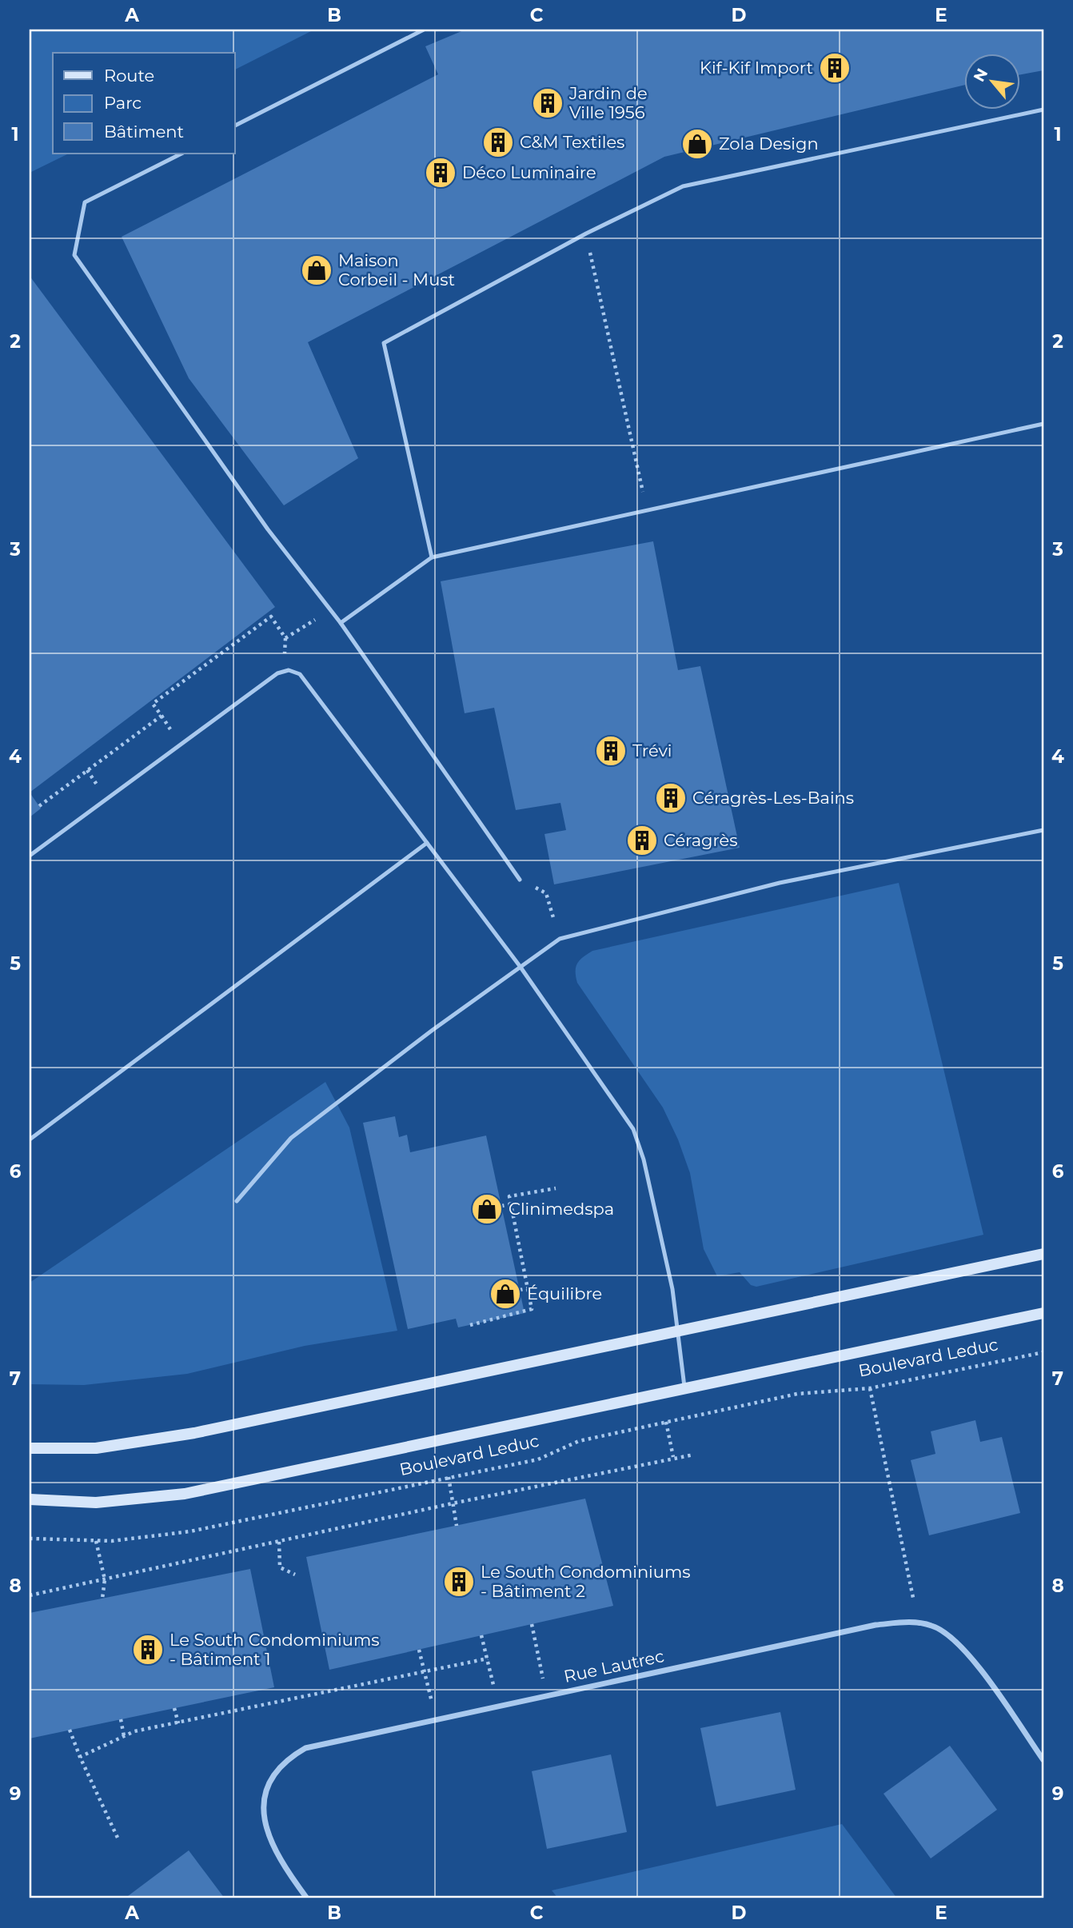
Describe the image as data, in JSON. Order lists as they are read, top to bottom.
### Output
{
  "streets": {
    "street": ["Boulevard Leduc", "Rue Lautrec"]
  },
  "places": {
    "building": [
      "Kif-Kif Import",
      "Jardin de Ville 1956",
      "C&M Textiles",
      "Déco Luminaire",
      "Trévi",
      "Céragrès-Les-Bains",
      "Céragrès",
      "Le South Condominiums - Bâtiment 2",
      "Le South Condominiums - Bâtiment 1"
    ],
    "shop": [
      "Zola Design",
      "Maison Corbeil - Must",
      "Clinimedspa",
      "Équilibre"
    ]
  },
  "legend": ["Route", "Parc", "Bâtiment"],
  "north": "top left",
  "grid": {
    "columns": [
      "A",
      "B",
      "C",
      "D",
      "E"
    ],
    "rows": [
      "1",
      "2",
      "3",
      "4",
      "5",
      "6",
      "7",
      "8",
      "9"
    ]
  }
}
